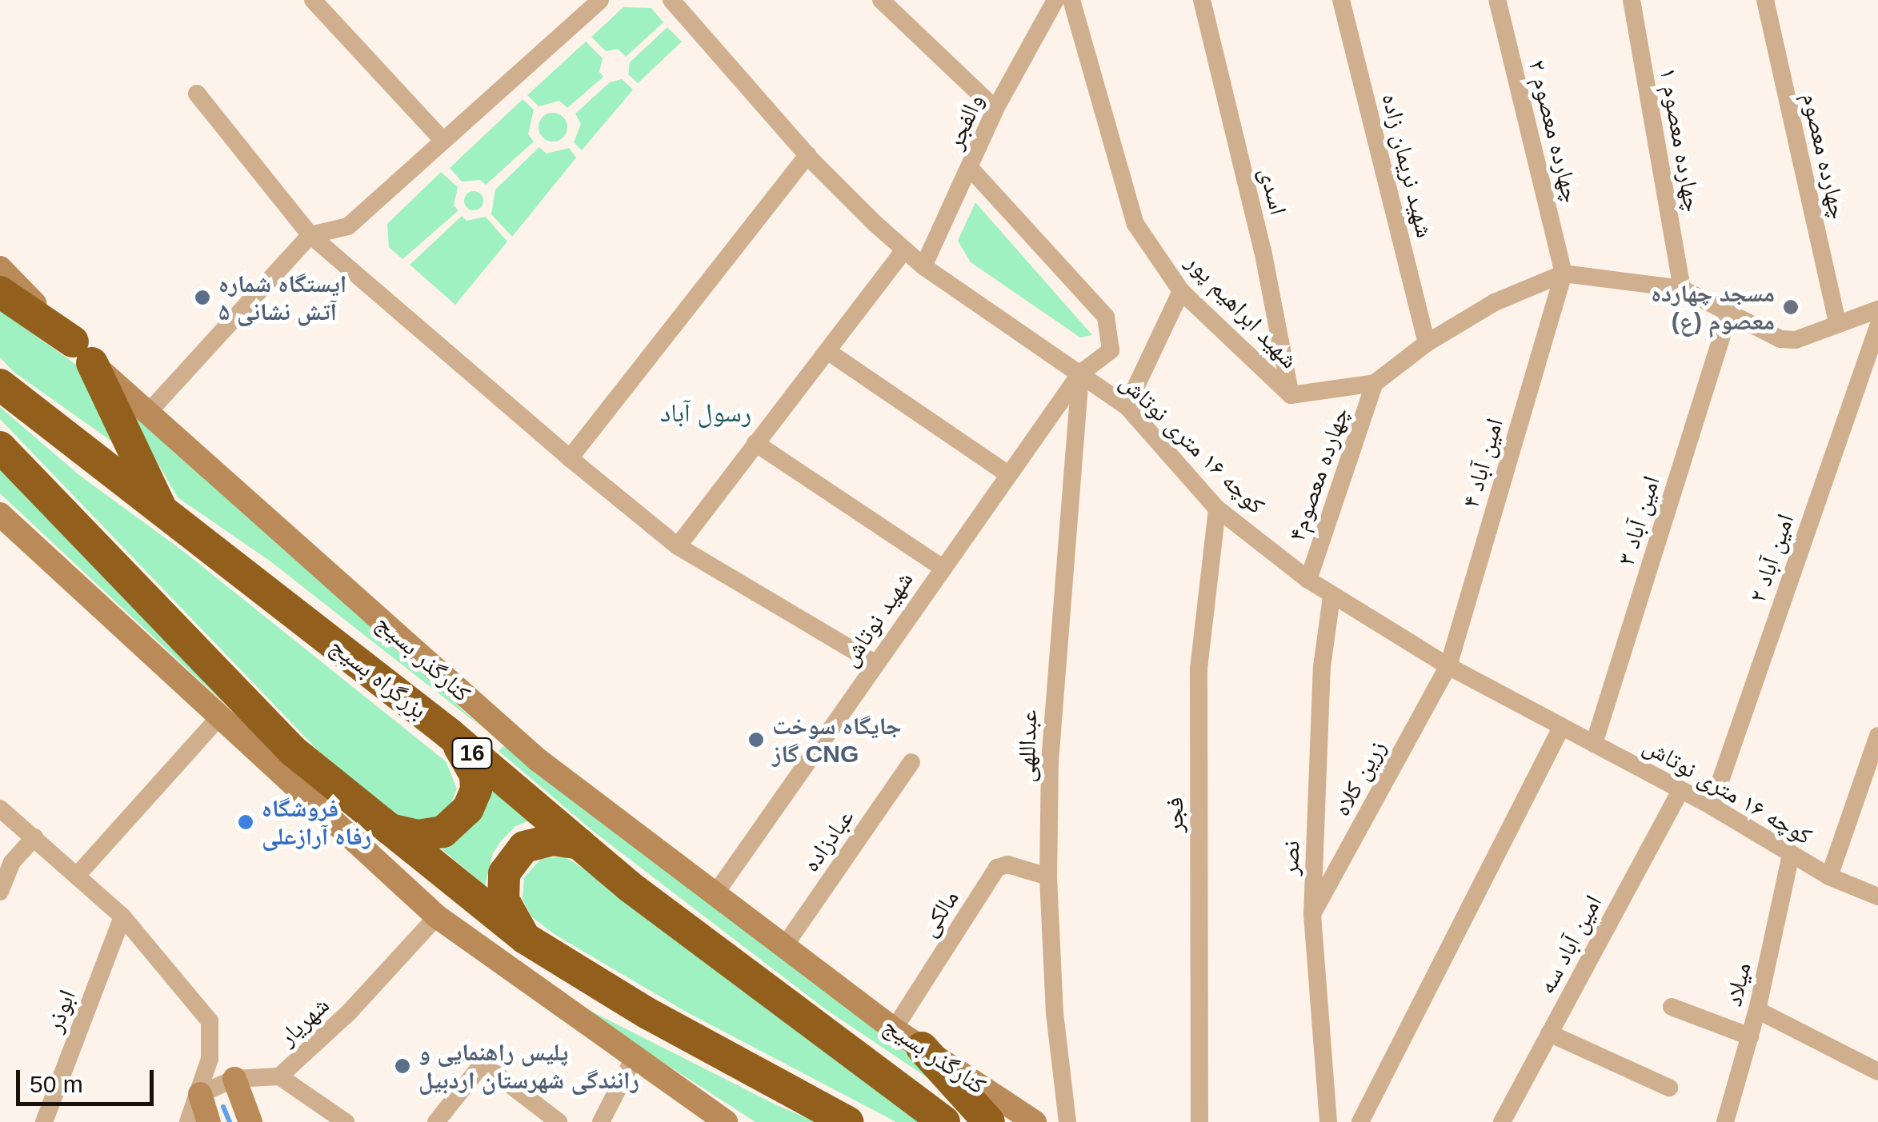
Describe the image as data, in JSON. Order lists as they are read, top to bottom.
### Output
{
  "streets": {
    "highway": ["بزرگراه بسیج", "16"],
    "main road": ["کنارگذر بسیج"],
    "street": [
      "والفجر",
      "چهارده معصوم ۲",
      "چهارده معصوم ۱",
      "چهارده معصوم",
      "شهید نریمان زاده",
      "اسدی",
      "شهید ابراهیم پور",
      "کوچه ۱۶ متری نوتاش",
      "۴ امین آباد",
      "چهارده معصوم۴",
      "۳ امین آباد",
      "۲ امین آباد",
      "شهید نوتاش",
      "عبداللهی",
      "زرین کلاه",
      "فجر",
      "عبادزاده",
      "نصر",
      "مالکی",
      "امین آباد سه",
      "میلاد",
      "ابوذر",
      "شهریار"
    ]
  },
  "crossings": [
    ["والفجر", "کوچه ۱۶ متری نوتاش"],
    ["والفجر", "شهید نوتاش"],
    ["چهارده معصوم ۲", "۴ امین آباد"],
    ["اسدی", "شهید ابراهیم پور"],
    ["شهید ابراهیم پور", "چهارده معصوم۴"],
    ["کوچه ۱۶ متری نوتاش", "۴ امین آباد"],
    ["کوچه ۱۶ متری نوتاش", "چهارده معصوم۴"],
    ["کوچه ۱۶ متری نوتاش", "۳ امین آباد"],
    ["کوچه ۱۶ متری نوتاش", "۲ امین آباد"],
    ["کوچه ۱۶ متری نوتاش", "شهید نوتاش"],
    ["کوچه ۱۶ متری نوتاش", "عبداللهی"],
    ["کوچه ۱۶ متری نوتاش", "زرین کلاه"],
    ["کوچه ۱۶ متری نوتاش", "فجر"],
    ["کوچه ۱۶ متری نوتاش", "نصر"],
    ["کوچه ۱۶ متری نوتاش", "امین آباد سه"],
    ["کوچه ۱۶ متری نوتاش", "میلاد"],
    ["۴ امین آباد", "زرین کلاه"],
    ["شهید نوتاش", "کنارگذر بسیج"],
    ["شهید نوتاش", "عبداللهی"],
    ["کنارگذر بسیج", "عبادزاده"],
    ["کنارگذر بسیج", "مالکی"],
    ["عبداللهی", "مالکی"],
    ["زرین کلاه", "نصر"]
  ],
  "districts": ["رسول آباد"],
  "places": [
    "ایستگاه شماره ۵ آتش نشانی",
    "مسجد چهارده معصوم (ع)",
    "جایگاه سوخت گاز CNG",
    "فروشگاه رفاه آرازعلی",
    "پلیس راهنمایی و رانندگی شهرستان اردبیل"
  ],
  "scale_bar": "50 m"
}
